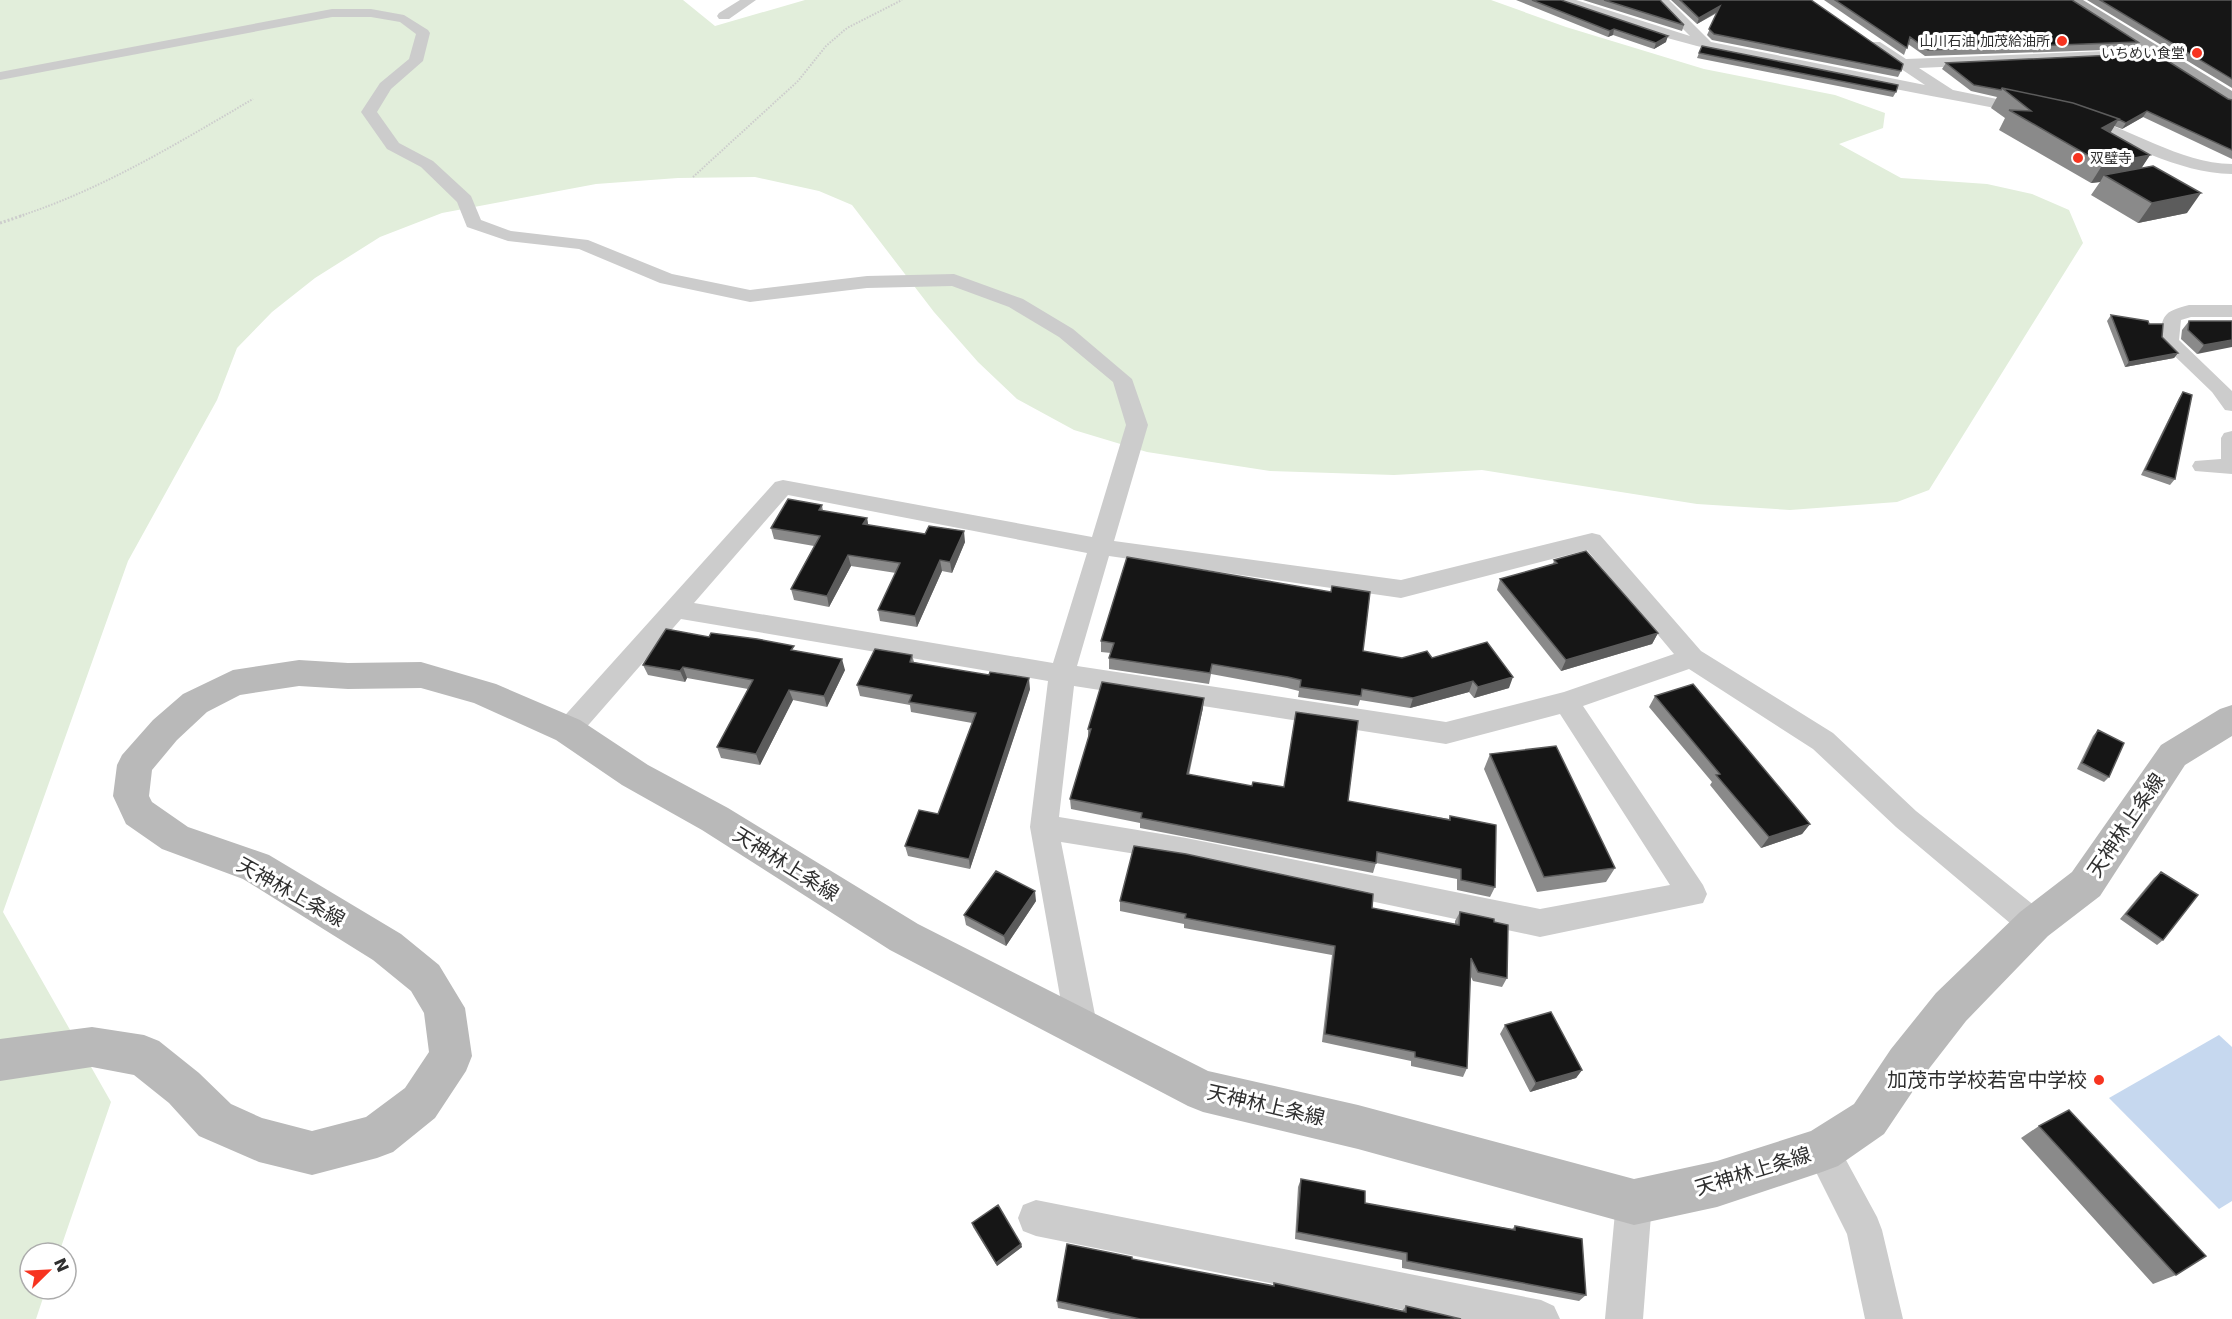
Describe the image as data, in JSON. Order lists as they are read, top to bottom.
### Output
{
  "streets": {
    "main road": ["天神林上条線"]
  },
  "places": [
    "山川石油 加茂給油所",
    "いちめい食堂",
    "双璧寺",
    "加茂市学校若宮中学校"
  ],
  "north": "top right"
}
